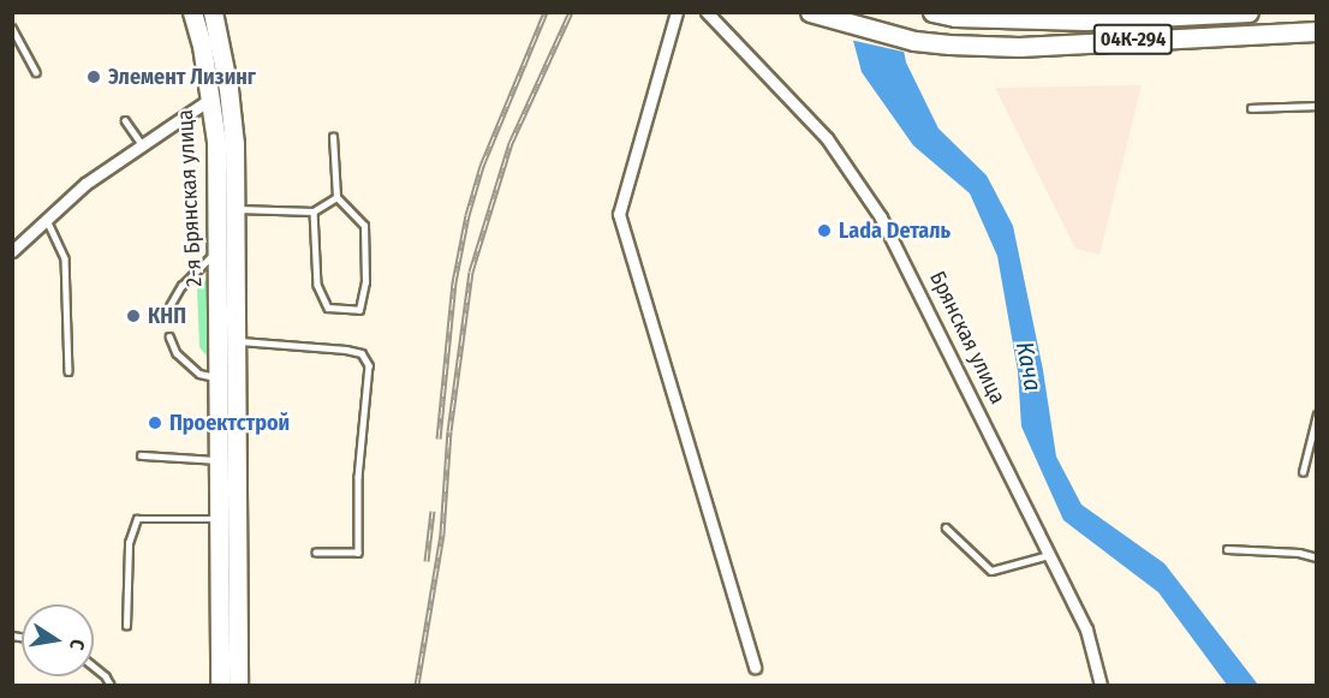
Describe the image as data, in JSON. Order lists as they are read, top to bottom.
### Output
{
  "streets": {
    "main road": ["04К-294", "2-я Брянская улица"],
    "street": ["Брянская улица"]
  },
  "water": ["Кача"],
  "places": [
    "Элемент Лизинг",
    "Lada Dеталь",
    "КНП",
    "Проектстрой"
  ],
  "north": "right"
}
